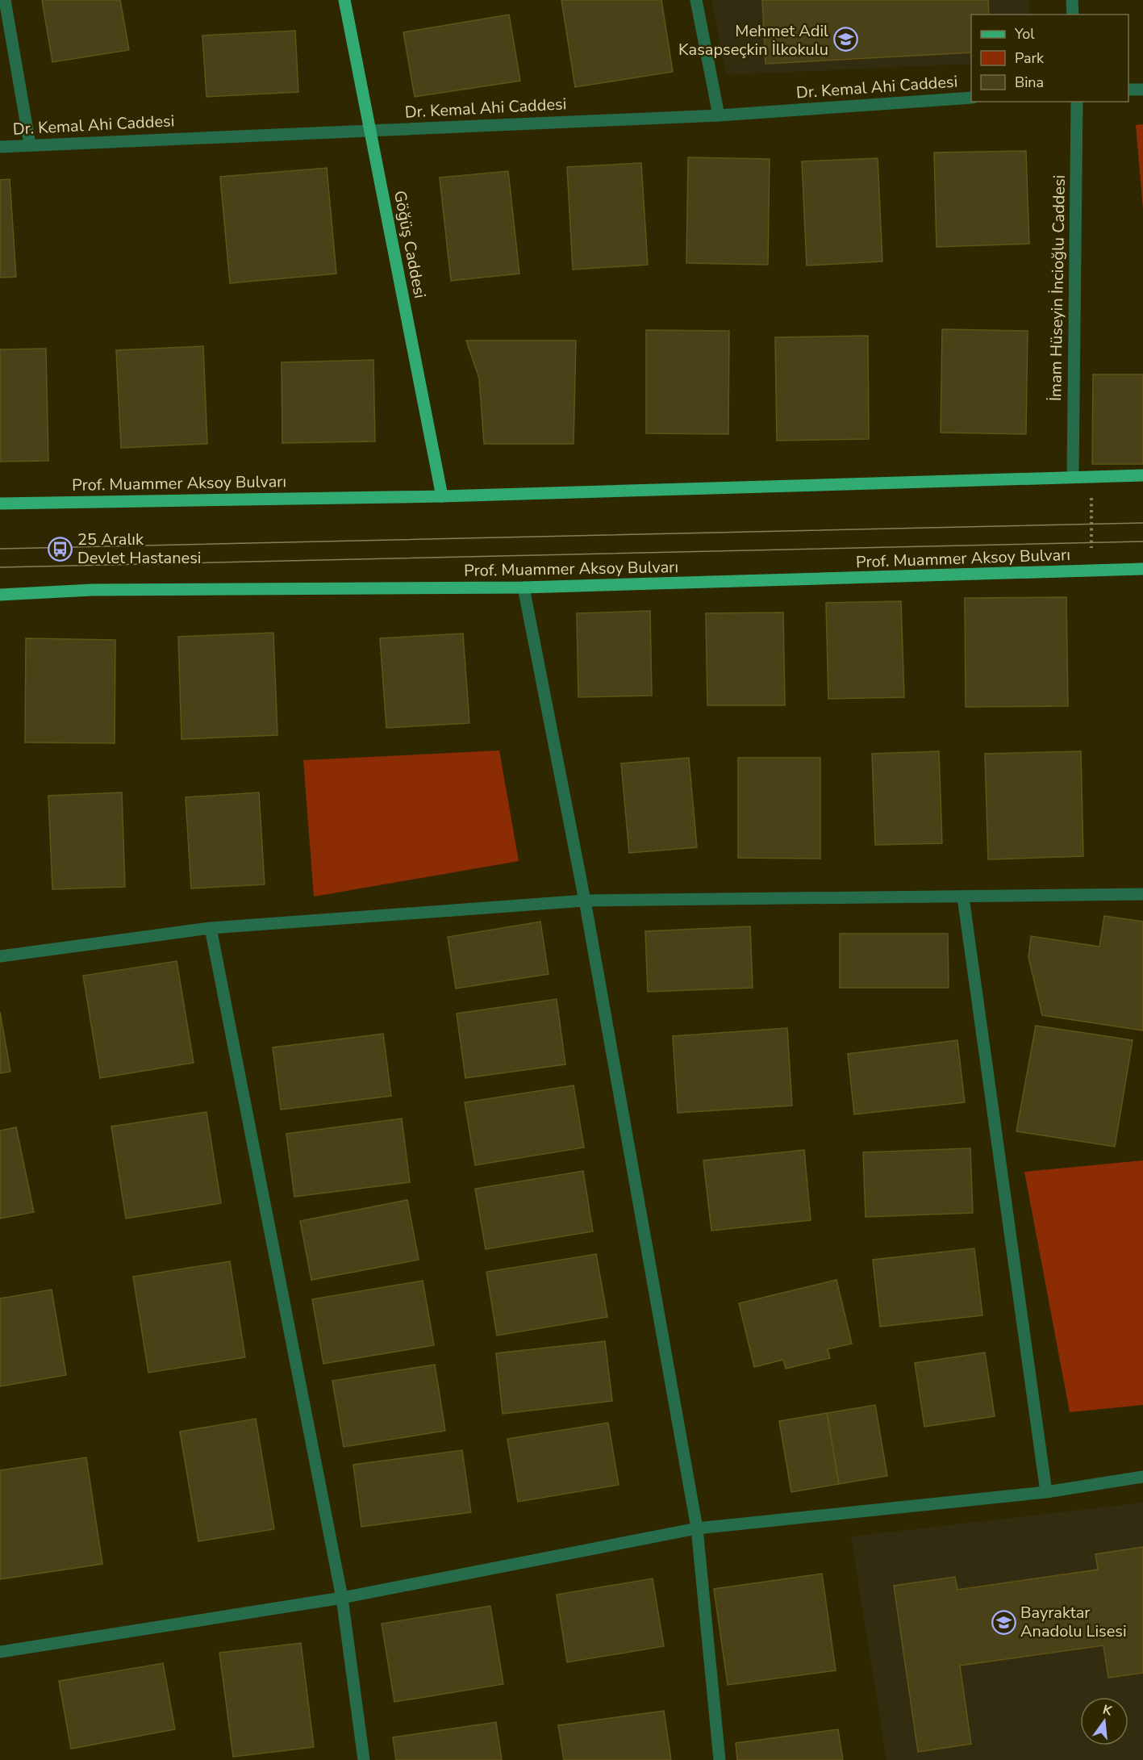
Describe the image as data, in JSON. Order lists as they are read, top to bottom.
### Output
{
  "streets": {
    "main road": ["Göğüş Caddesi", "Prof. Muammer Aksoy Bulvarı"],
    "street": ["Dr. Kemal Ahi Caddesi", "İmam Hüseyin İncioğlu Caddesi"]
  },
  "crossings": [
    ["Dr. Kemal Ahi Caddesi", "Göğüş Caddesi"],
    ["Göğüş Caddesi", "Prof. Muammer Aksoy Bulvarı"],
    ["İmam Hüseyin İncioğlu Caddesi", "Prof. Muammer Aksoy Bulvarı"]
  ],
  "places": {
    "school or university": ["Mehmet Adil Kasapseçkin İlkokulu", "Bayraktar Anadolu Lisesi"],
    "bus stop": ["25 Aralık Devlet Hastanesi"]
  },
  "legend": ["Yol", "Park", "Bina"],
  "north": "top"
}
